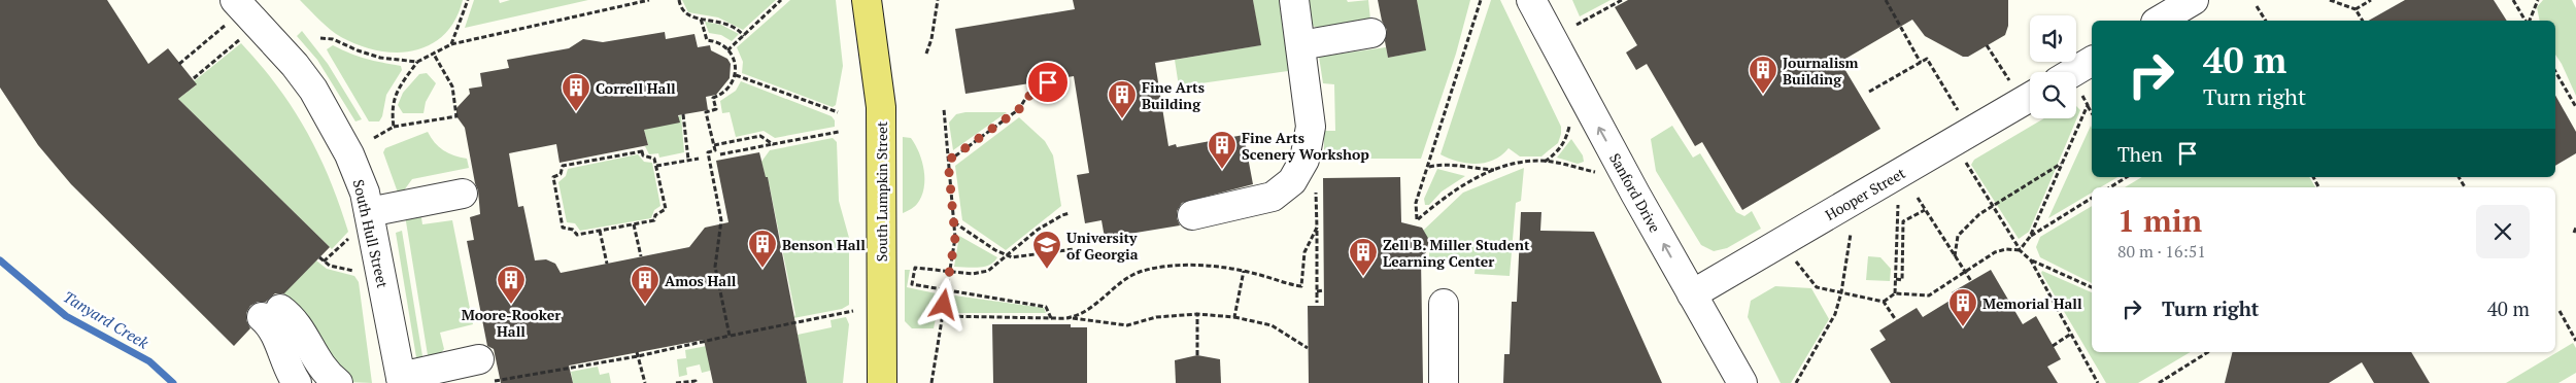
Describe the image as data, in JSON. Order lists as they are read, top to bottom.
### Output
{
  "streets": {
    "main road": ["South Lumpkin Street"],
    "street": ["Sanford Drive", "Hooper Street", "South Hull Street"]
  },
  "crossings": [
    ["Sanford Drive", "Hooper Street"]
  ],
  "one_way": ["Sanford Drive"],
  "water": ["Tanyard Creek"],
  "places": {
    "building": [
      "Journalism Building",
      "Correll Hall",
      "Fine Arts Building",
      "Fine Arts Scenery Workshop",
      "Benson Hall",
      "Zell B. Miller Student Learning Center",
      "Moore-Rooker Hall",
      "Amos Hall",
      "Memorial Hall"
    ],
    "school or university": ["University of Georgia"]
  },
  "page": {
    "turn": ["40 m", "Turn right"],
    "then": "Then",
    "heading": ["1 min", "80 m · 16:51"],
    "list": [
      {
        "name": "Turn right",
        "value": "40 m"
      }
    ]
  }
}
